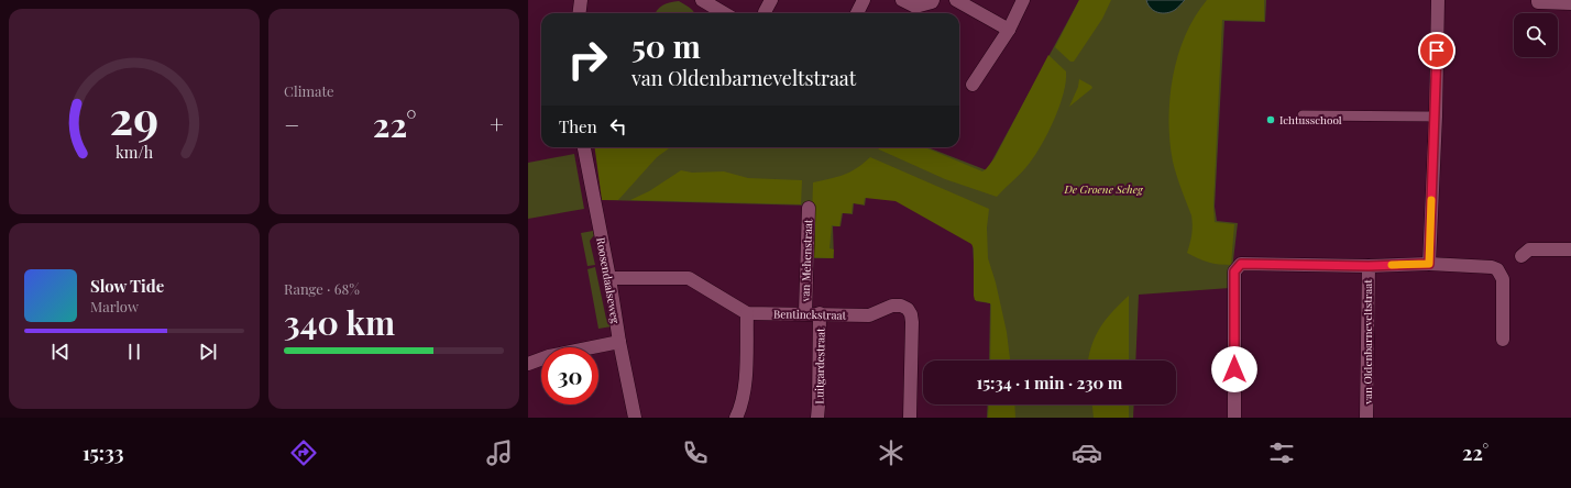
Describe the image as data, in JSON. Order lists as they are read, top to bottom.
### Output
{
  "streets": {
    "street": [
      "van Mehenstraat",
      "Roosendaalseweg",
      "Bentinckstraat",
      "van Oldenbarneveltstraat",
      "Luitgardestraat"
    ]
  },
  "crossings": [
    ["van Mehenstraat", "Bentinckstraat"],
    ["Bentinckstraat", "Luitgardestraat"]
  ],
  "parks": ["De Groene Scheg"],
  "places": ["Ichtusschool"],
  "page": {
    "tile": [
      "Climate",
      ["Range · 68%", "340 km"]
    ],
    "turn": ["50 m", "van Oldenbarneveltstraat"],
    "then": "Then",
    "heat": ["−", "22°", "+"],
    "song": ["Slow Tide", "Marlow"],
    "limit": "30",
    "trip": "15:34 · 1 min · 230 m",
    "tabs": ["15:33", "22°"],
    "gauge": ["29", "km/h"]
  }
}
